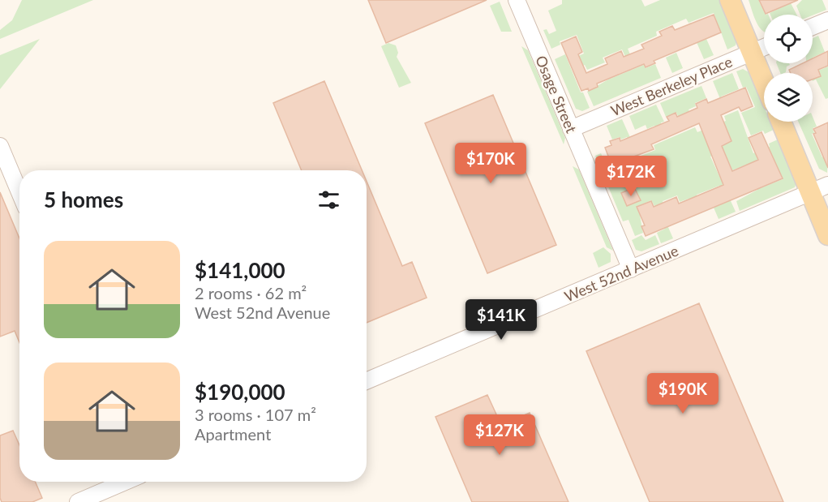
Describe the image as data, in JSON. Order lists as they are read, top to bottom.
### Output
{
  "streets": {
    "street": ["West Berkeley Place", "Osage Street", "West 52nd Avenue"]
  },
  "crossings": [
    ["West Berkeley Place", "Osage Street"],
    ["Osage Street", "West 52nd Avenue"]
  ],
  "page": {
    "price": [
      "$170K",
      "$172K",
      "$141K",
      "$190K",
      "$127K"
    ],
    "heading": "5 homes",
    "list": [
      {
        "name": "$141,000",
        "note": "2 rooms · 62 m² · West 52nd Avenue"
      },
      {
        "name": "$190,000",
        "note": "3 rooms · 107 m² · Apartment"
      }
    ]
  }
}
